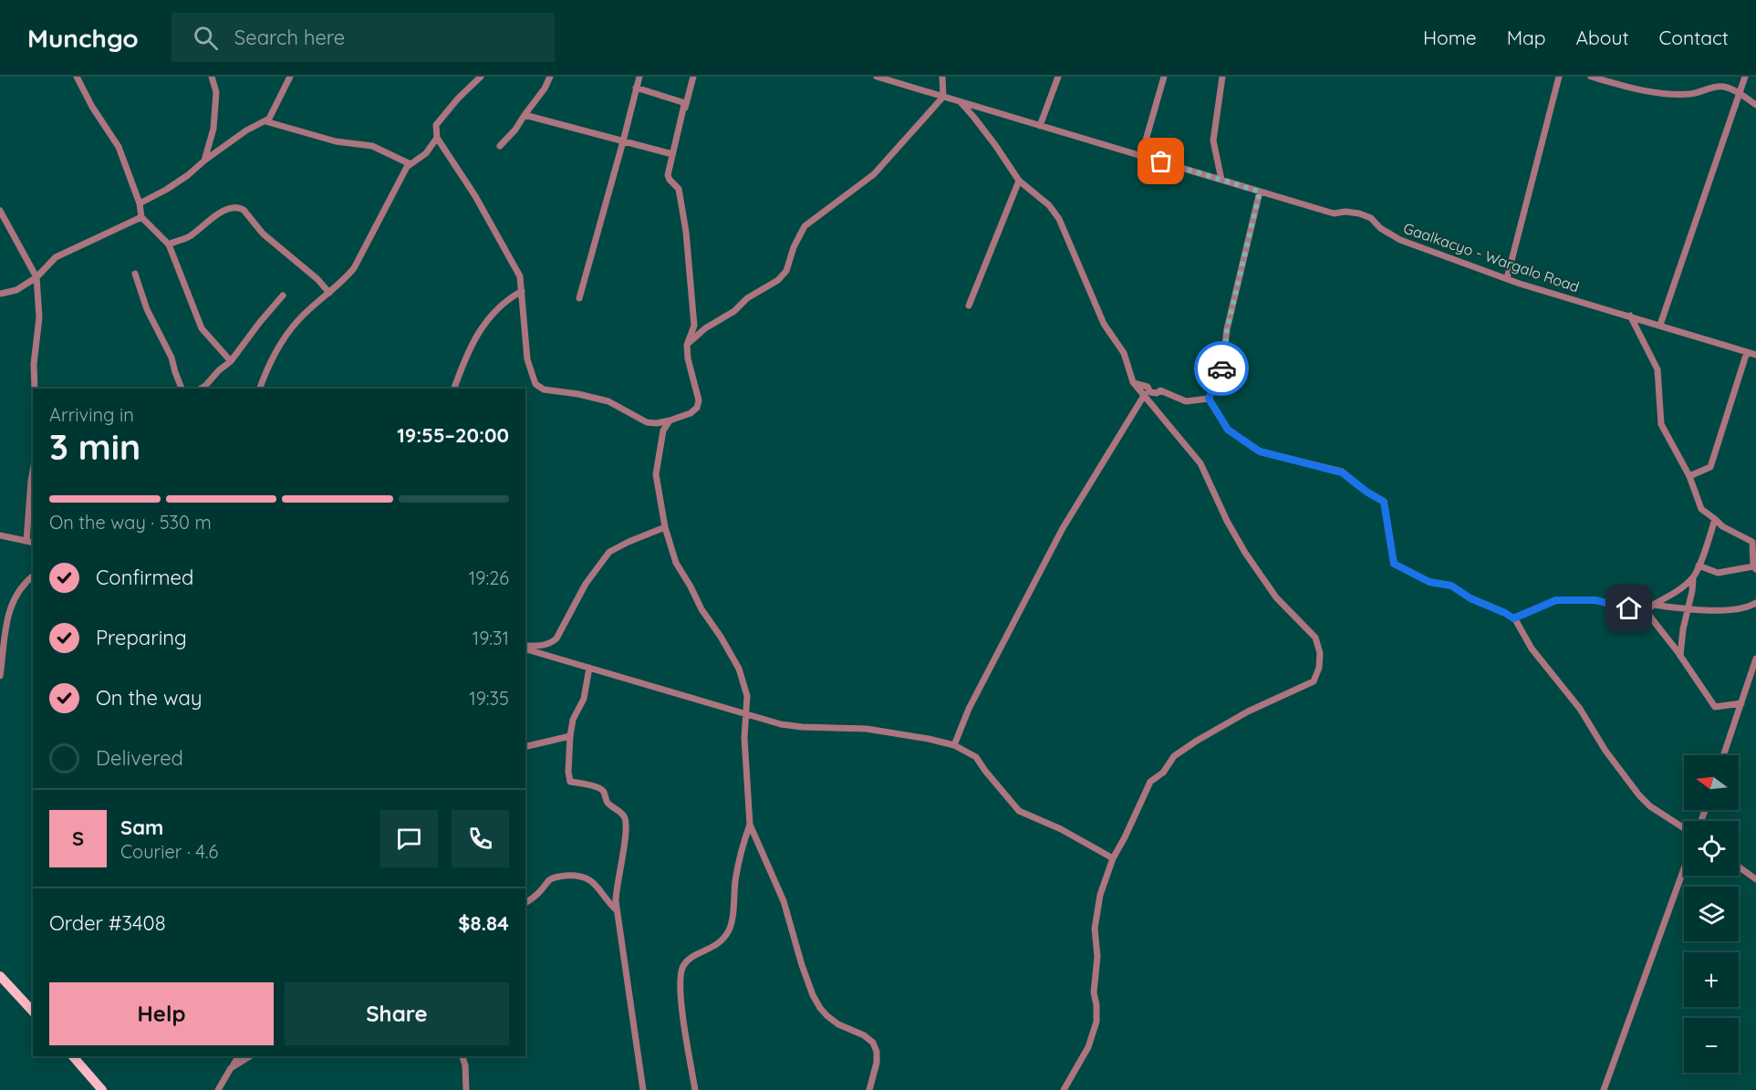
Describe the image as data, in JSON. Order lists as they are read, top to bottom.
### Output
{
  "streets": {
    "street": ["Gaalkacyo - Wargalo Road"]
  },
  "north": "left",
  "page": {
    "header": "Munchgo",
    "search": "Search here",
    "nav": [
      "Home",
      "Map",
      "About",
      "Contact"
    ],
    "heading": ["3 min", "Arriving in", "19:55–20:00"],
    "panel": [
      "Sam",
      "Courier · 4.6",
      "Order #3408",
      "$8.84"
    ],
    "bar": "On the way · 530 m",
    "list": [
      ["Confirmed", "19:26"],
      ["Preparing", "19:31"],
      ["On the way", "19:35"],
      "Delivered"
    ],
    "map_buttons": ["+", "−"],
    "round": "S",
    "buttons": ["Help", "Share"]
  }
}
